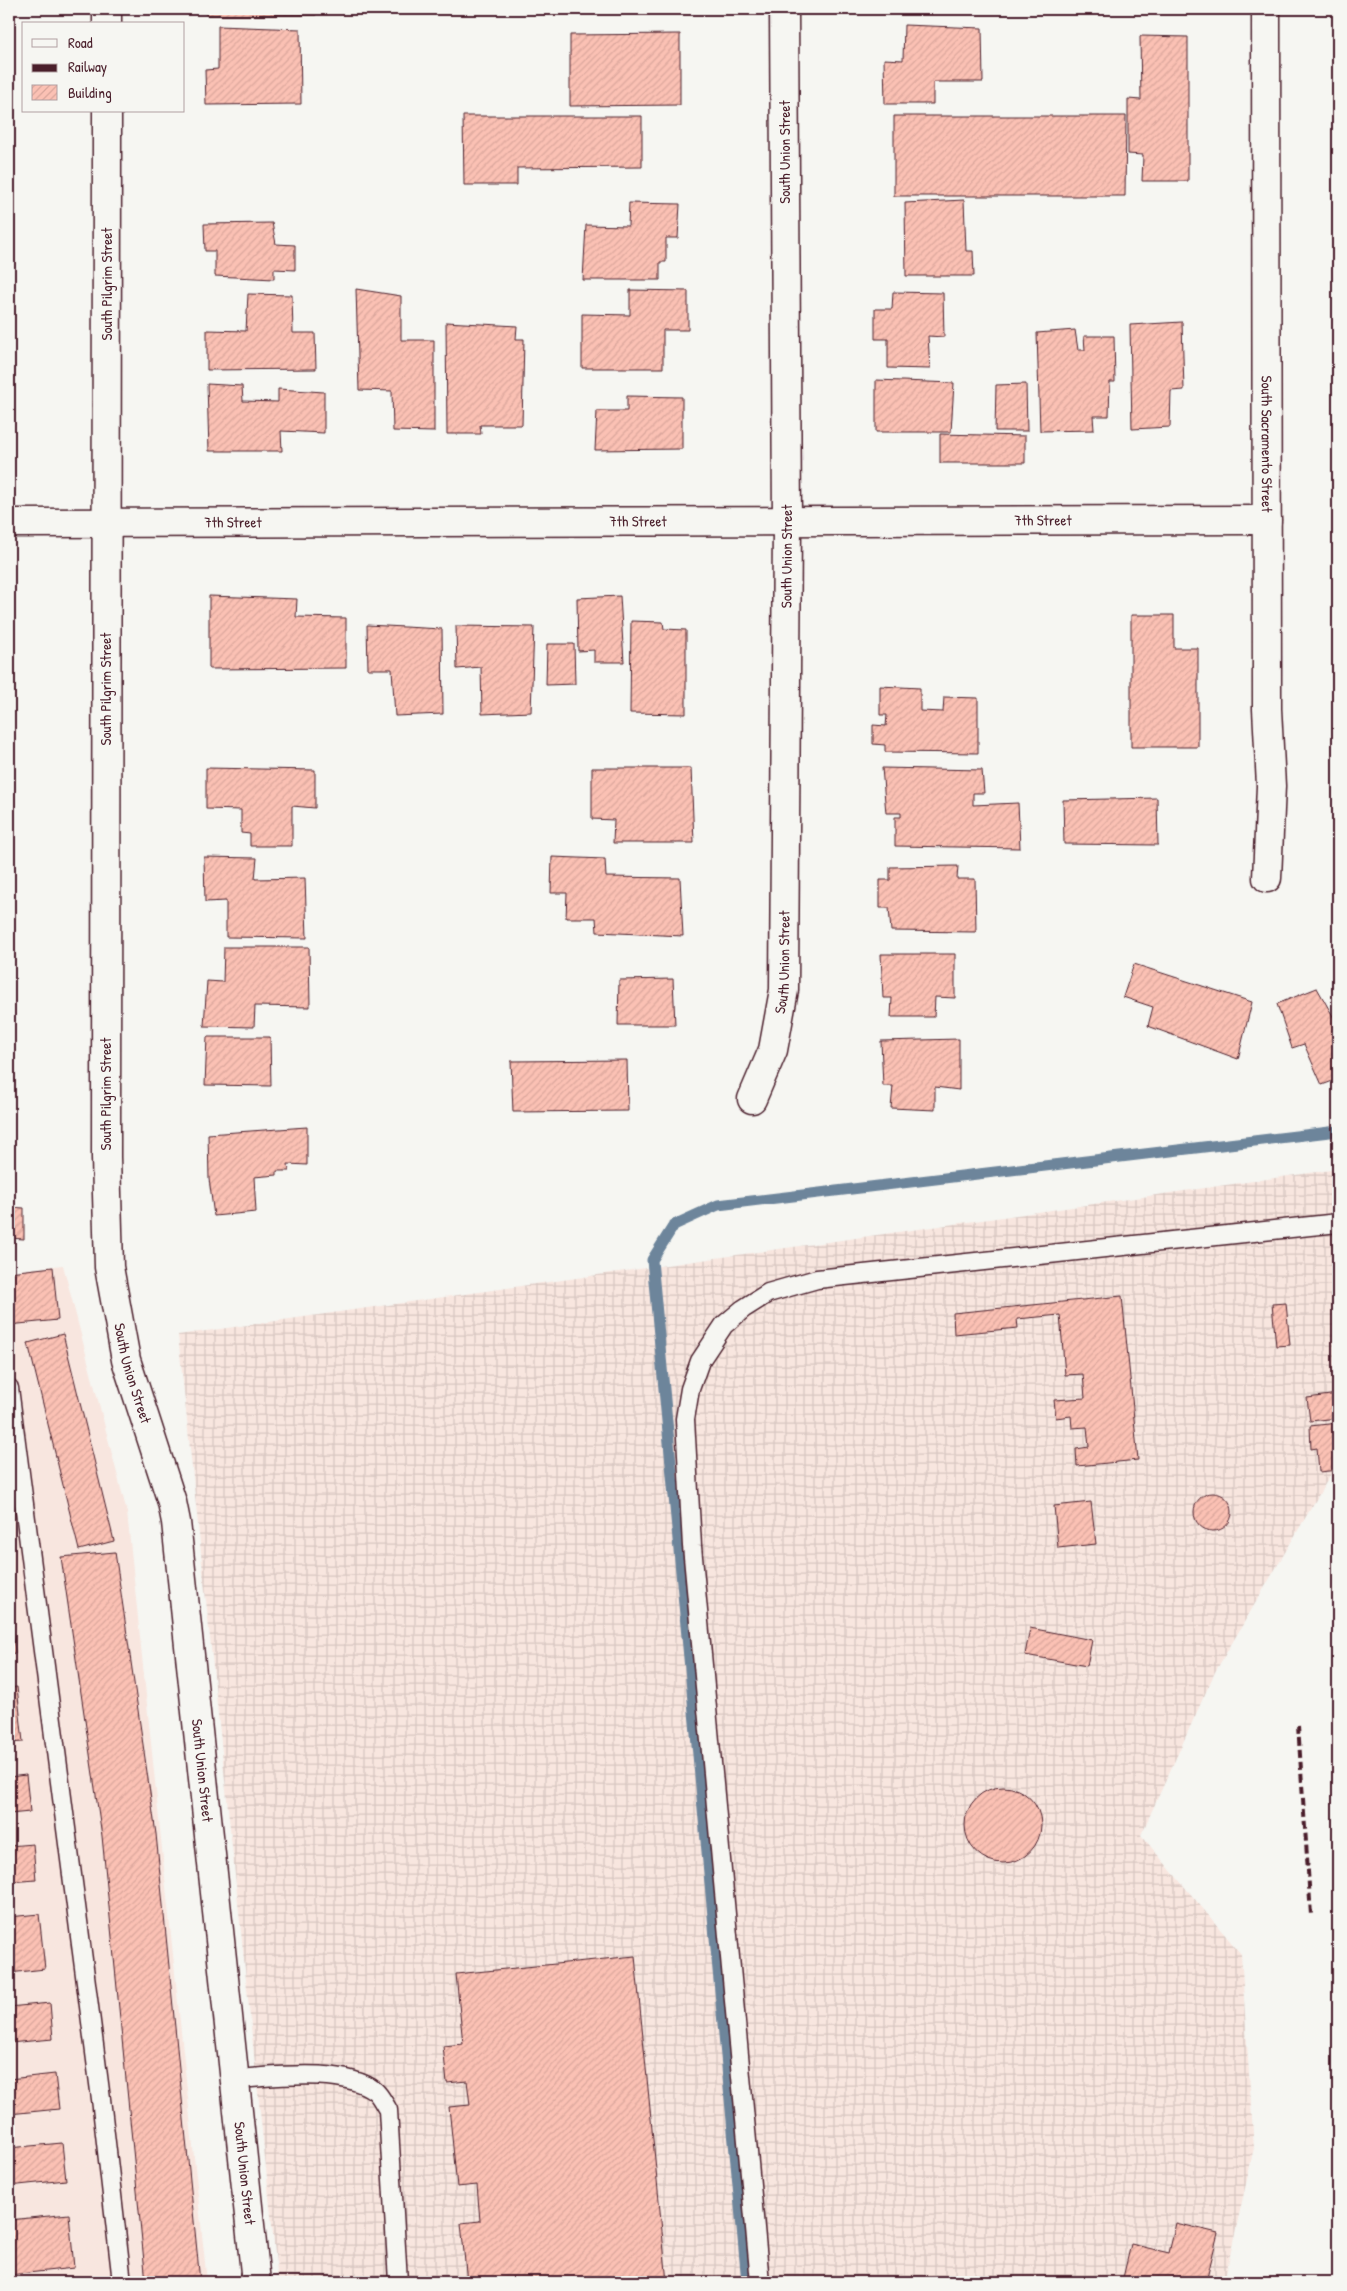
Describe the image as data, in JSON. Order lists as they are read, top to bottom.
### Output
{
  "streets": {
    "street": [
      "South Union Street",
      "South Pilgrim Street",
      "South Sacramento Street",
      "7th Street"
    ]
  },
  "crossings": [
    ["South Union Street", "South Pilgrim Street"],
    ["South Union Street", "7th Street"],
    ["South Pilgrim Street", "7th Street"],
    ["South Sacramento Street", "7th Street"]
  ],
  "legend": ["Road", "Railway", "Building"]
}
